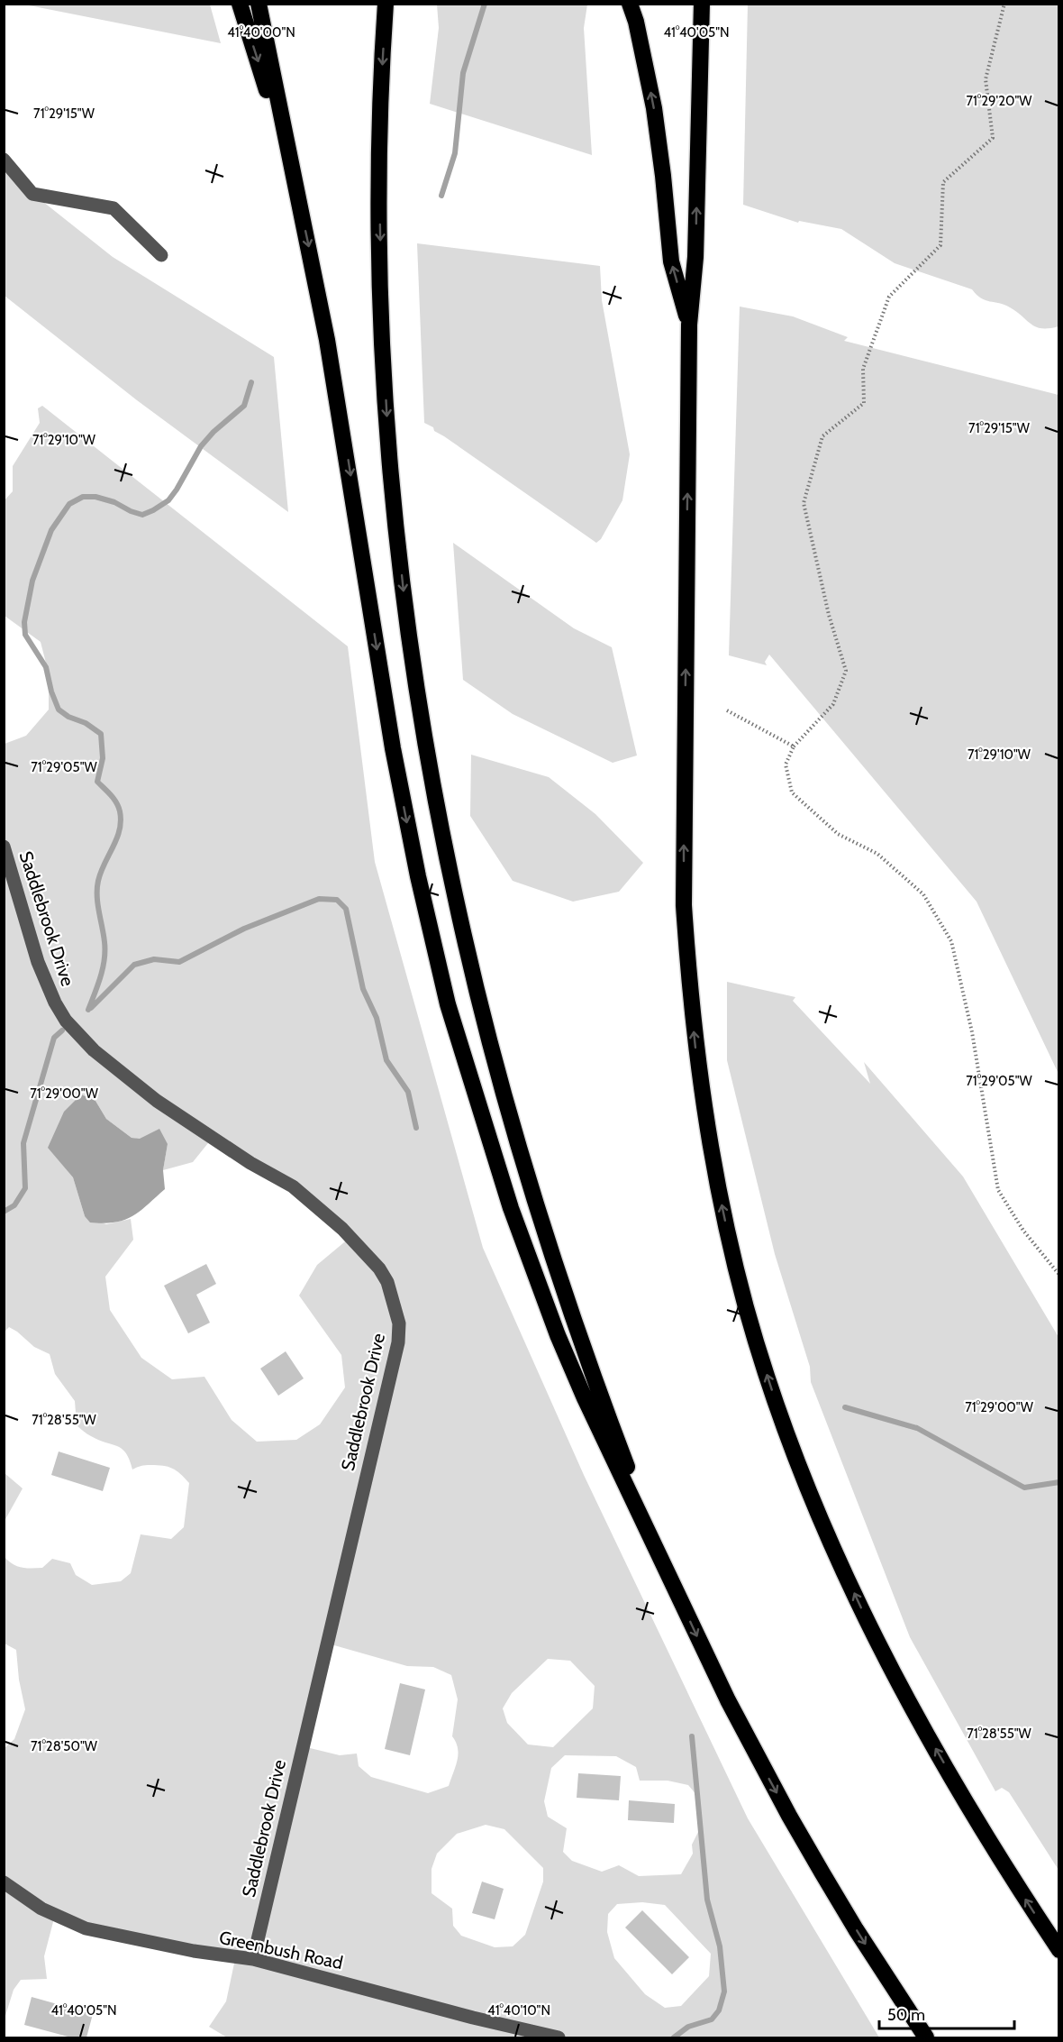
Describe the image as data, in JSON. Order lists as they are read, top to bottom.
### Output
{
  "streets": {
    "street": ["Saddlebrook Drive", "Greenbush Road"]
  },
  "crossings": [
    ["Saddlebrook Drive", "Greenbush Road"]
  ],
  "scale_bar": "50 m",
  "coordinates": [
    "41°40'00\"N",
    "41°40'05\"N",
    "71°29'20\"W",
    "71°29'15\"W",
    "71°29'10\"W",
    "71°29'05\"W",
    "71°29'00\"W",
    "71°28'55\"W",
    "71°28'50\"W",
    "41°40'10\"N"
  ]
}
